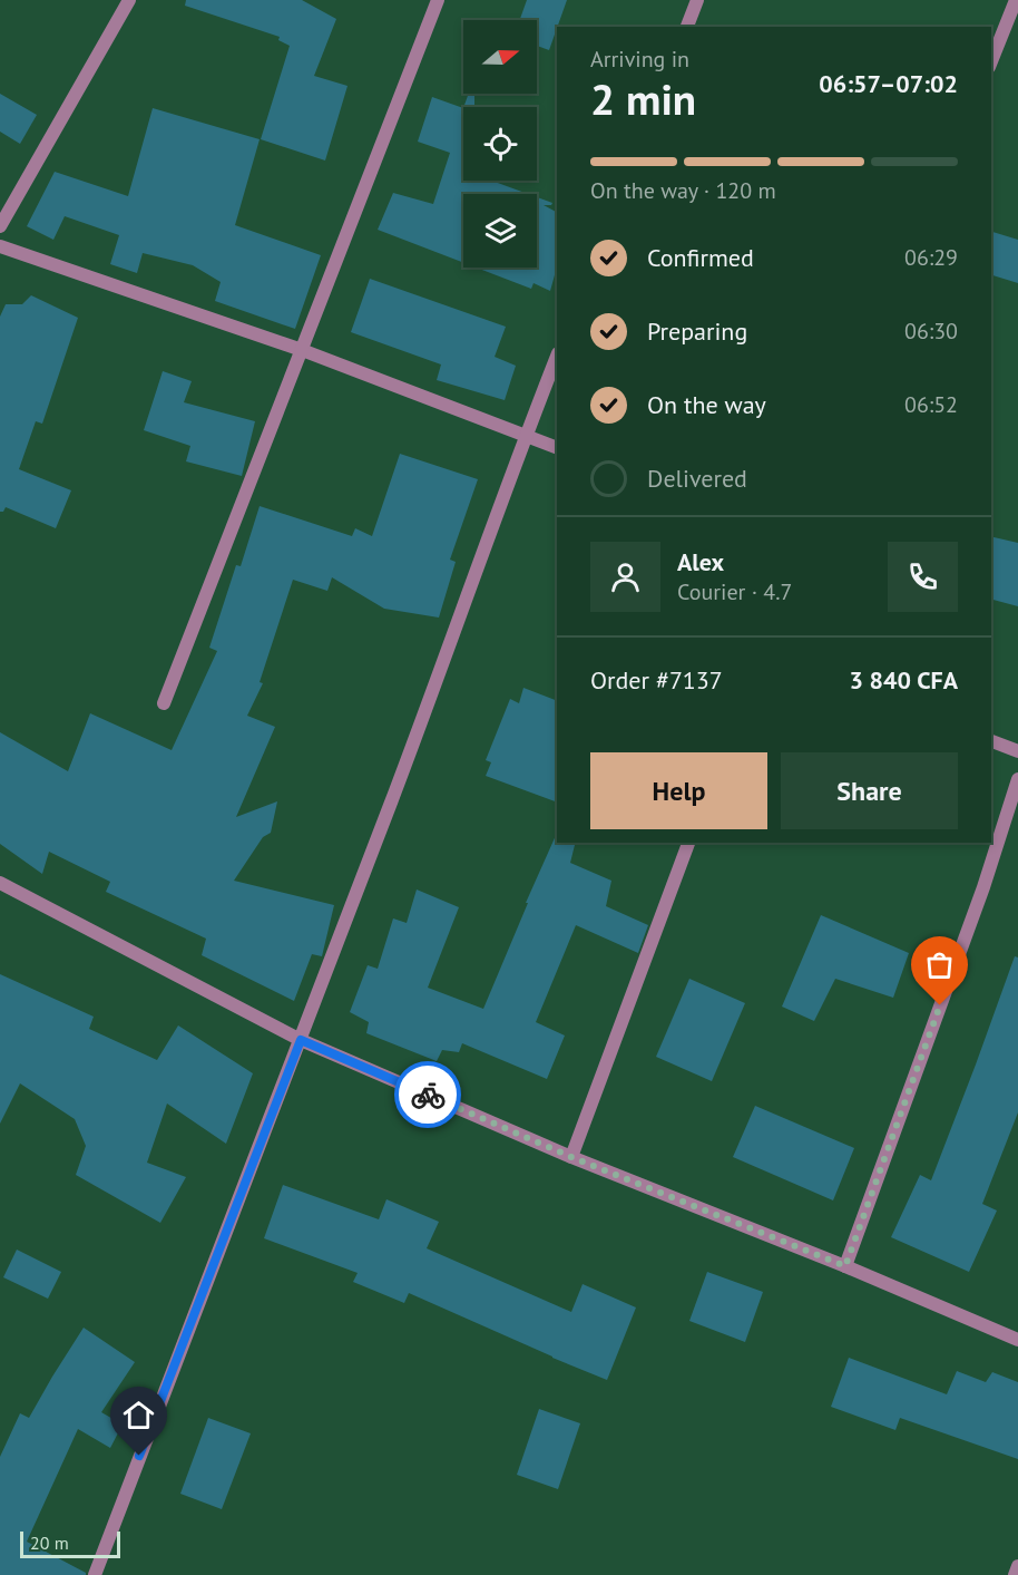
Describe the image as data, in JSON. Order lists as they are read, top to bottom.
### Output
{
  "scale_bar": "20 m",
  "north": "right",
  "page": {
    "heading": ["2 min", "Arriving in", "06:57–07:02"],
    "panel": [
      "Alex",
      "Courier · 4.7",
      "Order #7137",
      "3 840 CFA"
    ],
    "bar": "On the way · 120 m",
    "list": [
      ["Confirmed", "06:29"],
      ["Preparing", "06:30"],
      ["On the way", "06:52"],
      "Delivered"
    ],
    "buttons": ["Help", "Share"],
    "scale": "20 m"
  }
}
